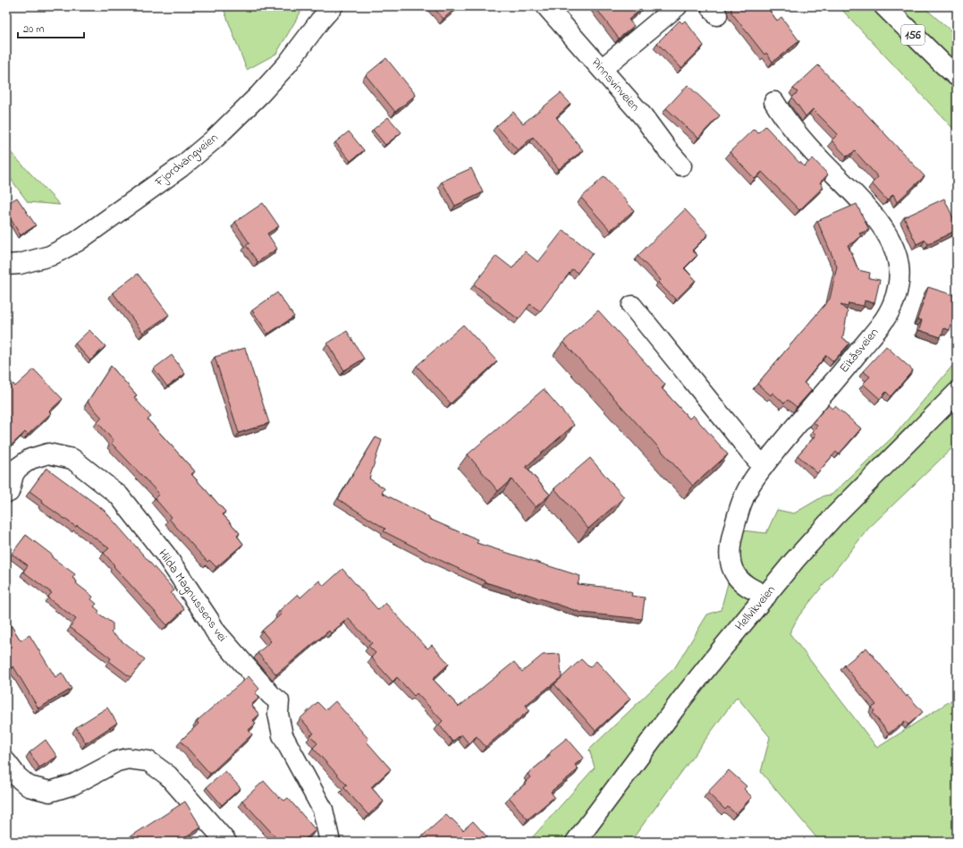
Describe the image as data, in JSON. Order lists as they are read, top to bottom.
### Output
{
  "streets": {
    "street": [
      "156",
      "Pinnsvinveien",
      "Fjordvangveien",
      "Eikåsveien",
      "Hilda Magnussens vei",
      "Hellvikveien"
    ]
  },
  "crossings": [
    ["Eikåsveien", "Hellvikveien"]
  ],
  "scale_bar": "20 m"
}
